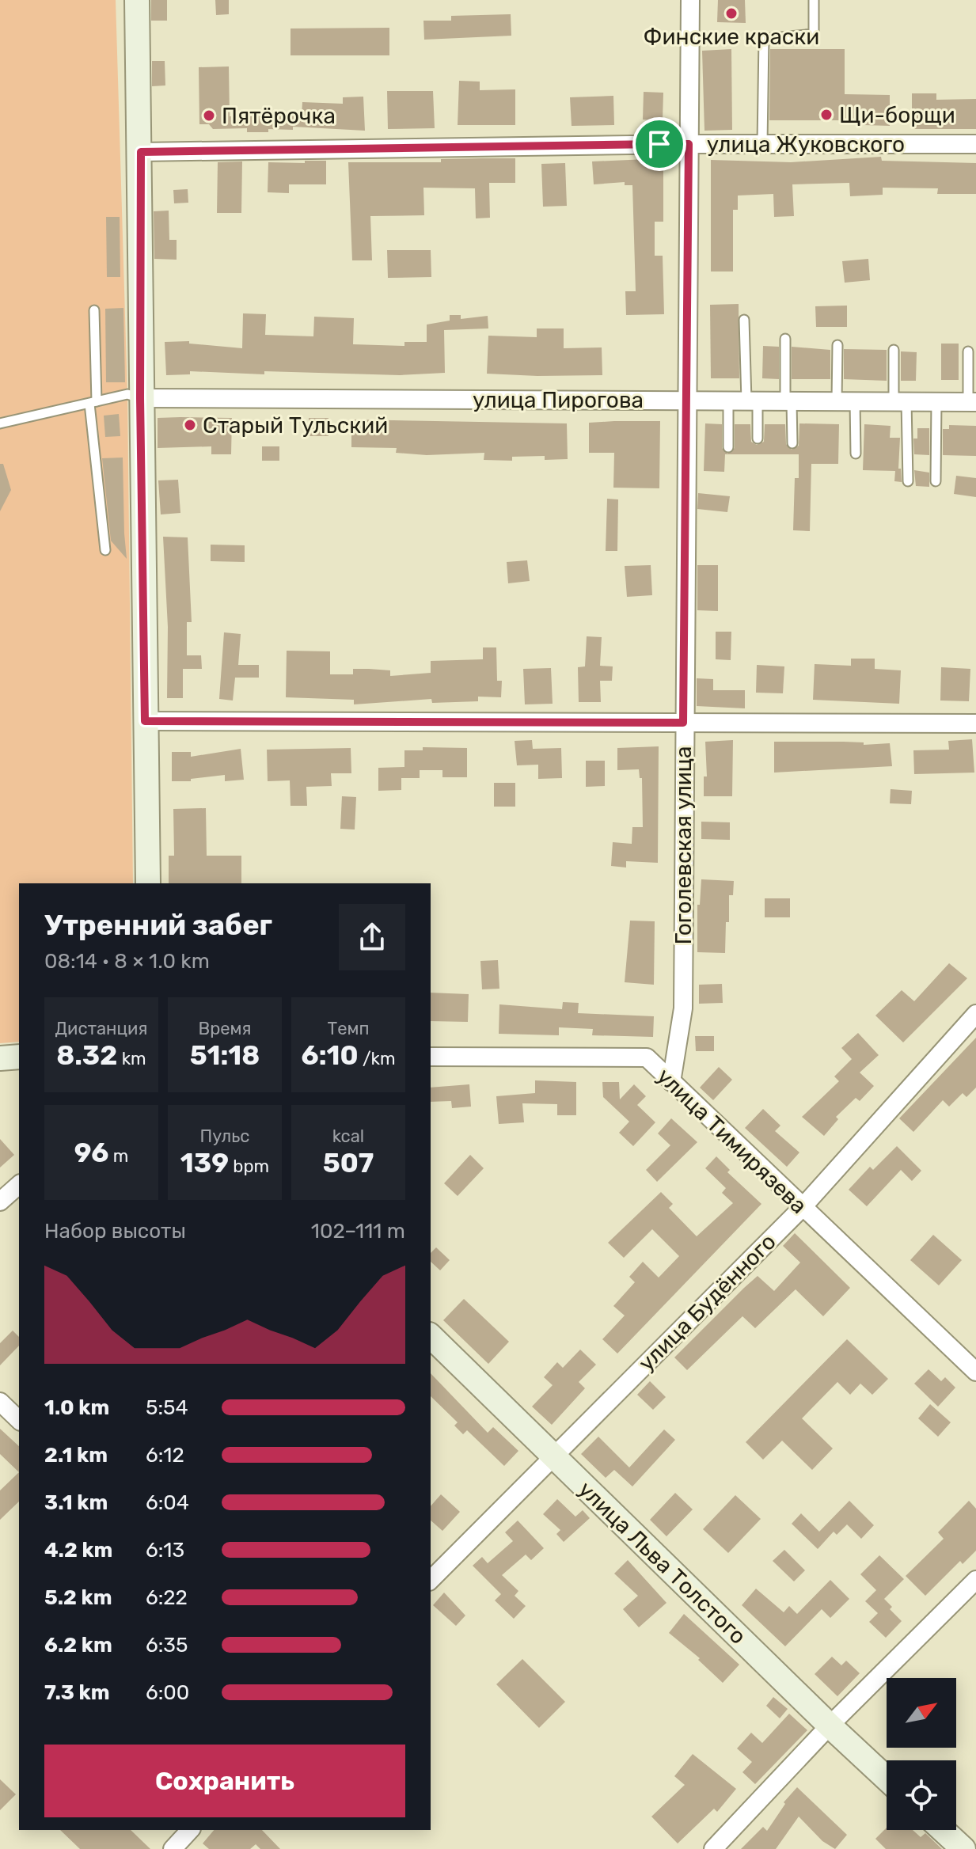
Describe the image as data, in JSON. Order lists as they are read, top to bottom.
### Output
{
  "streets": {
    "street": [
      "улица Жуковского",
      "улица Пирогова",
      "Гоголевская улица",
      "улица Тимирязева",
      "улица Будённого",
      "улица Льва Толстого"
    ]
  },
  "crossings": [
    ["улица Жуковского", "Гоголевская улица"],
    ["улица Пирогова", "Гоголевская улица"],
    ["Гоголевская улица", "улица Тимирязева"],
    ["улица Тимирязева", "улица Будённого"],
    ["улица Будённого", "улица Льва Толстого"]
  ],
  "places": [
    "Финские краски",
    "Щи-борщи",
    "Пятёрочка",
    "Старый Тульский"
  ],
  "north": "top right",
  "page": {
    "heading": ["Утренний забег", "08:14 · 8 × 1.0 km"],
    "stats": [
      ["Дистанция", "8.32 km"],
      ["Время", "51:18"],
      ["Темп", "6:10 /km"],
      ["96 m"],
      ["Пульс", "139 bpm"],
      ["kcal", "507"]
    ],
    "chart": ["Набор высоты", "102–111 m"],
    "list": [
      {
        "name": "1.0 km",
        "note": "5:54"
      },
      {
        "name": "2.1 km",
        "note": "6:12"
      },
      {
        "name": "3.1 km",
        "note": "6:04"
      },
      {
        "name": "4.2 km",
        "note": "6:13"
      },
      {
        "name": "5.2 km",
        "note": "6:22"
      },
      {
        "name": "6.2 km",
        "note": "6:35"
      },
      {
        "name": "7.3 km",
        "note": "6:00"
      }
    ],
    "buttons": "Сохранить"
  }
}
